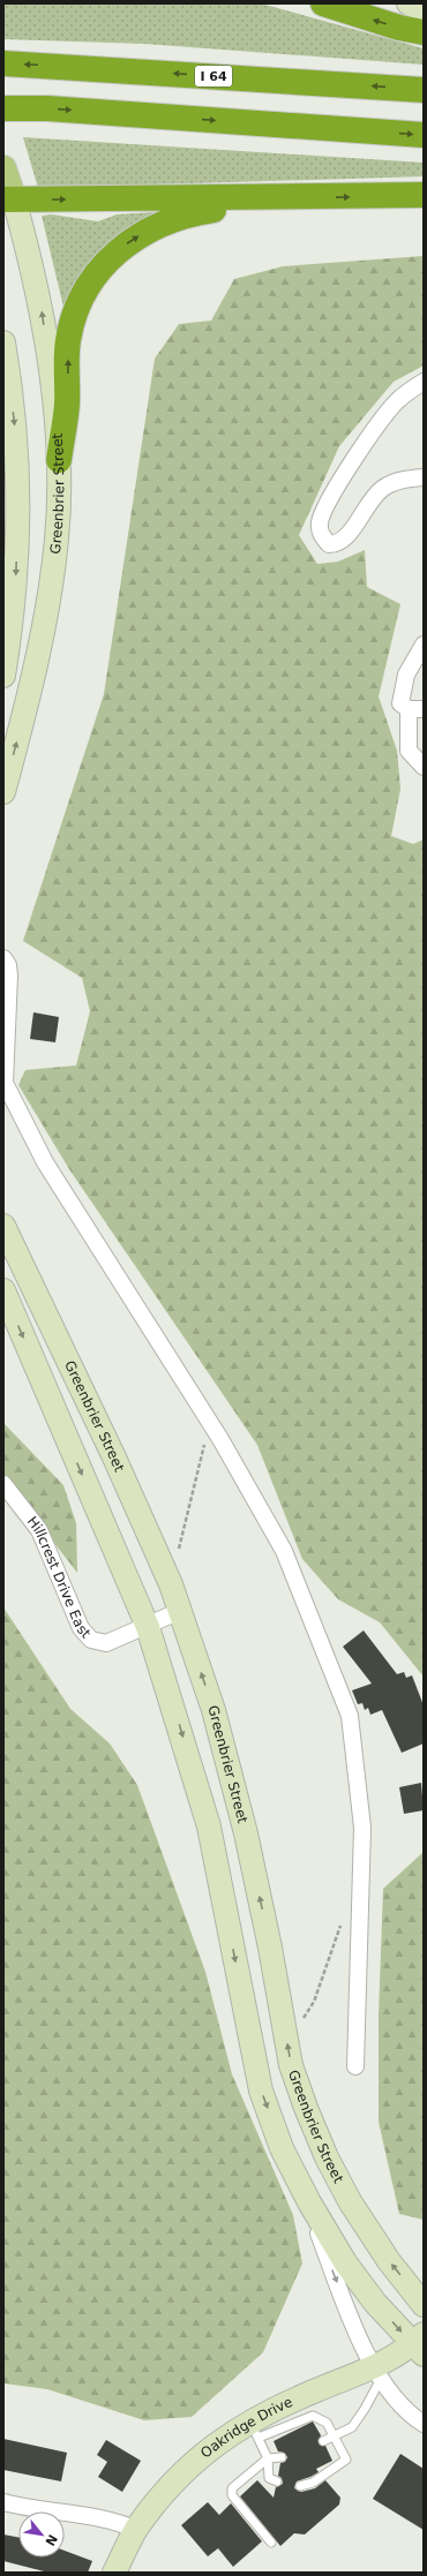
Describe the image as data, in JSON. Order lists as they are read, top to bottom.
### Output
{
  "streets": {
    "highway": ["I 64"],
    "main road": ["Greenbrier Street", "Oakridge Drive"],
    "street": ["Hillcrest Drive East"]
  },
  "crossings": [
    ["Greenbrier Street", "Hillcrest Drive East"]
  ],
  "north": "bottom right"
}
